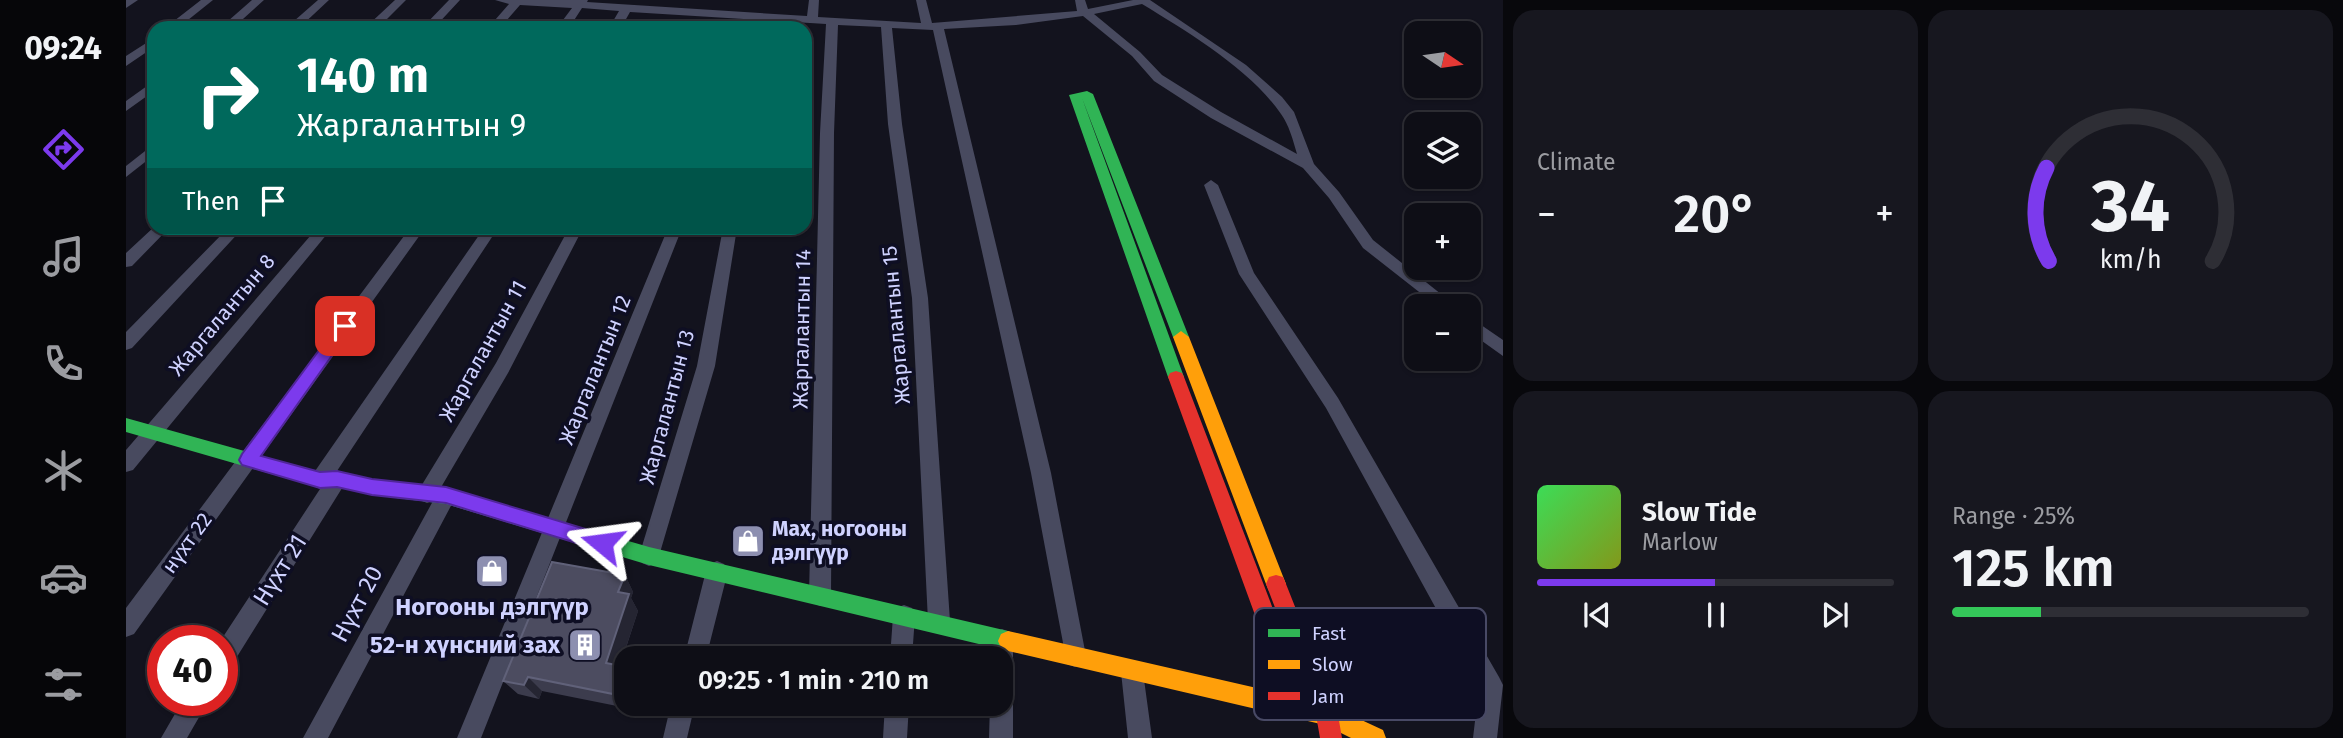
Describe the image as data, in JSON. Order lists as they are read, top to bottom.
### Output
{
  "streets": {
    "street": [
      "Жаргалантын 8",
      "Жаргалантын 15",
      "Жаргалантын 14",
      "Жаргалантын 11",
      "Жаргалантын 12",
      "Жаргалантын 13",
      "нүхт 22",
      "Нүхт 21",
      "Нүхт 20"
    ]
  },
  "crossings": [
    ["Жаргалантын 11", "Нүхт 20"]
  ],
  "places": {
    "shop": ["Мах, ногооны дэлгүүр", "Ногооны дэлгүүр"],
    "building": ["52-н хүнсний зах"]
  },
  "legend": ["Fast", "Slow", "Jam"],
  "north": "right",
  "page": {
    "tabs": "09:24",
    "tile": [
      "Climate",
      ["Range · 25%", "125 km"]
    ],
    "map_buttons": ["+", "−"],
    "turn": ["140 m", "Жаргалантын 9"],
    "then": "Then",
    "heat": ["−", "20°", "+"],
    "song": ["Slow Tide", "Marlow"],
    "limit": "40",
    "trip": "09:25 · 1 min · 210 m",
    "gauge": ["34", "km/h"]
  }
}
